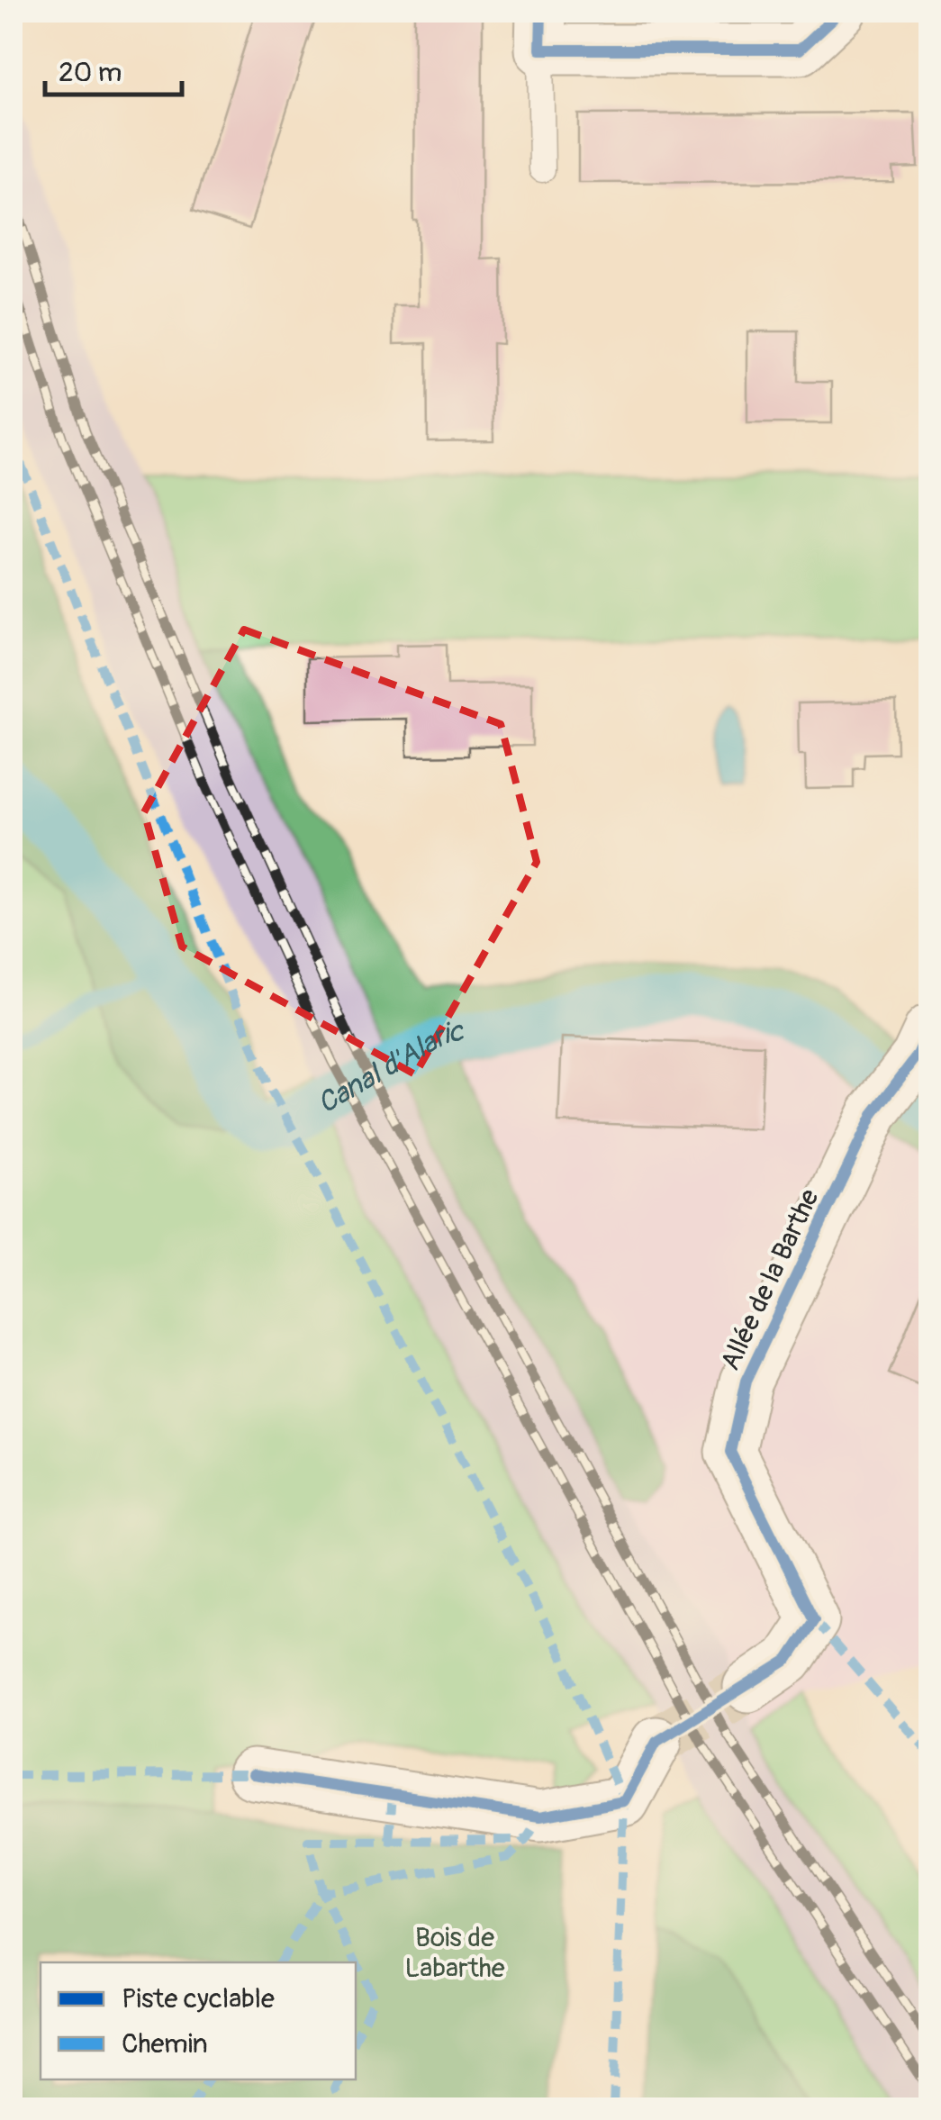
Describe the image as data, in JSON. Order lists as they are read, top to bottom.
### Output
{
  "streets": {
    "street": ["Allée de la Barthe"]
  },
  "water": ["Canal d'Alaric"],
  "parks": ["Bois de Labarthe"],
  "legend": ["Piste cyclable", "Chemin"],
  "scale_bar": "20 m"
}
